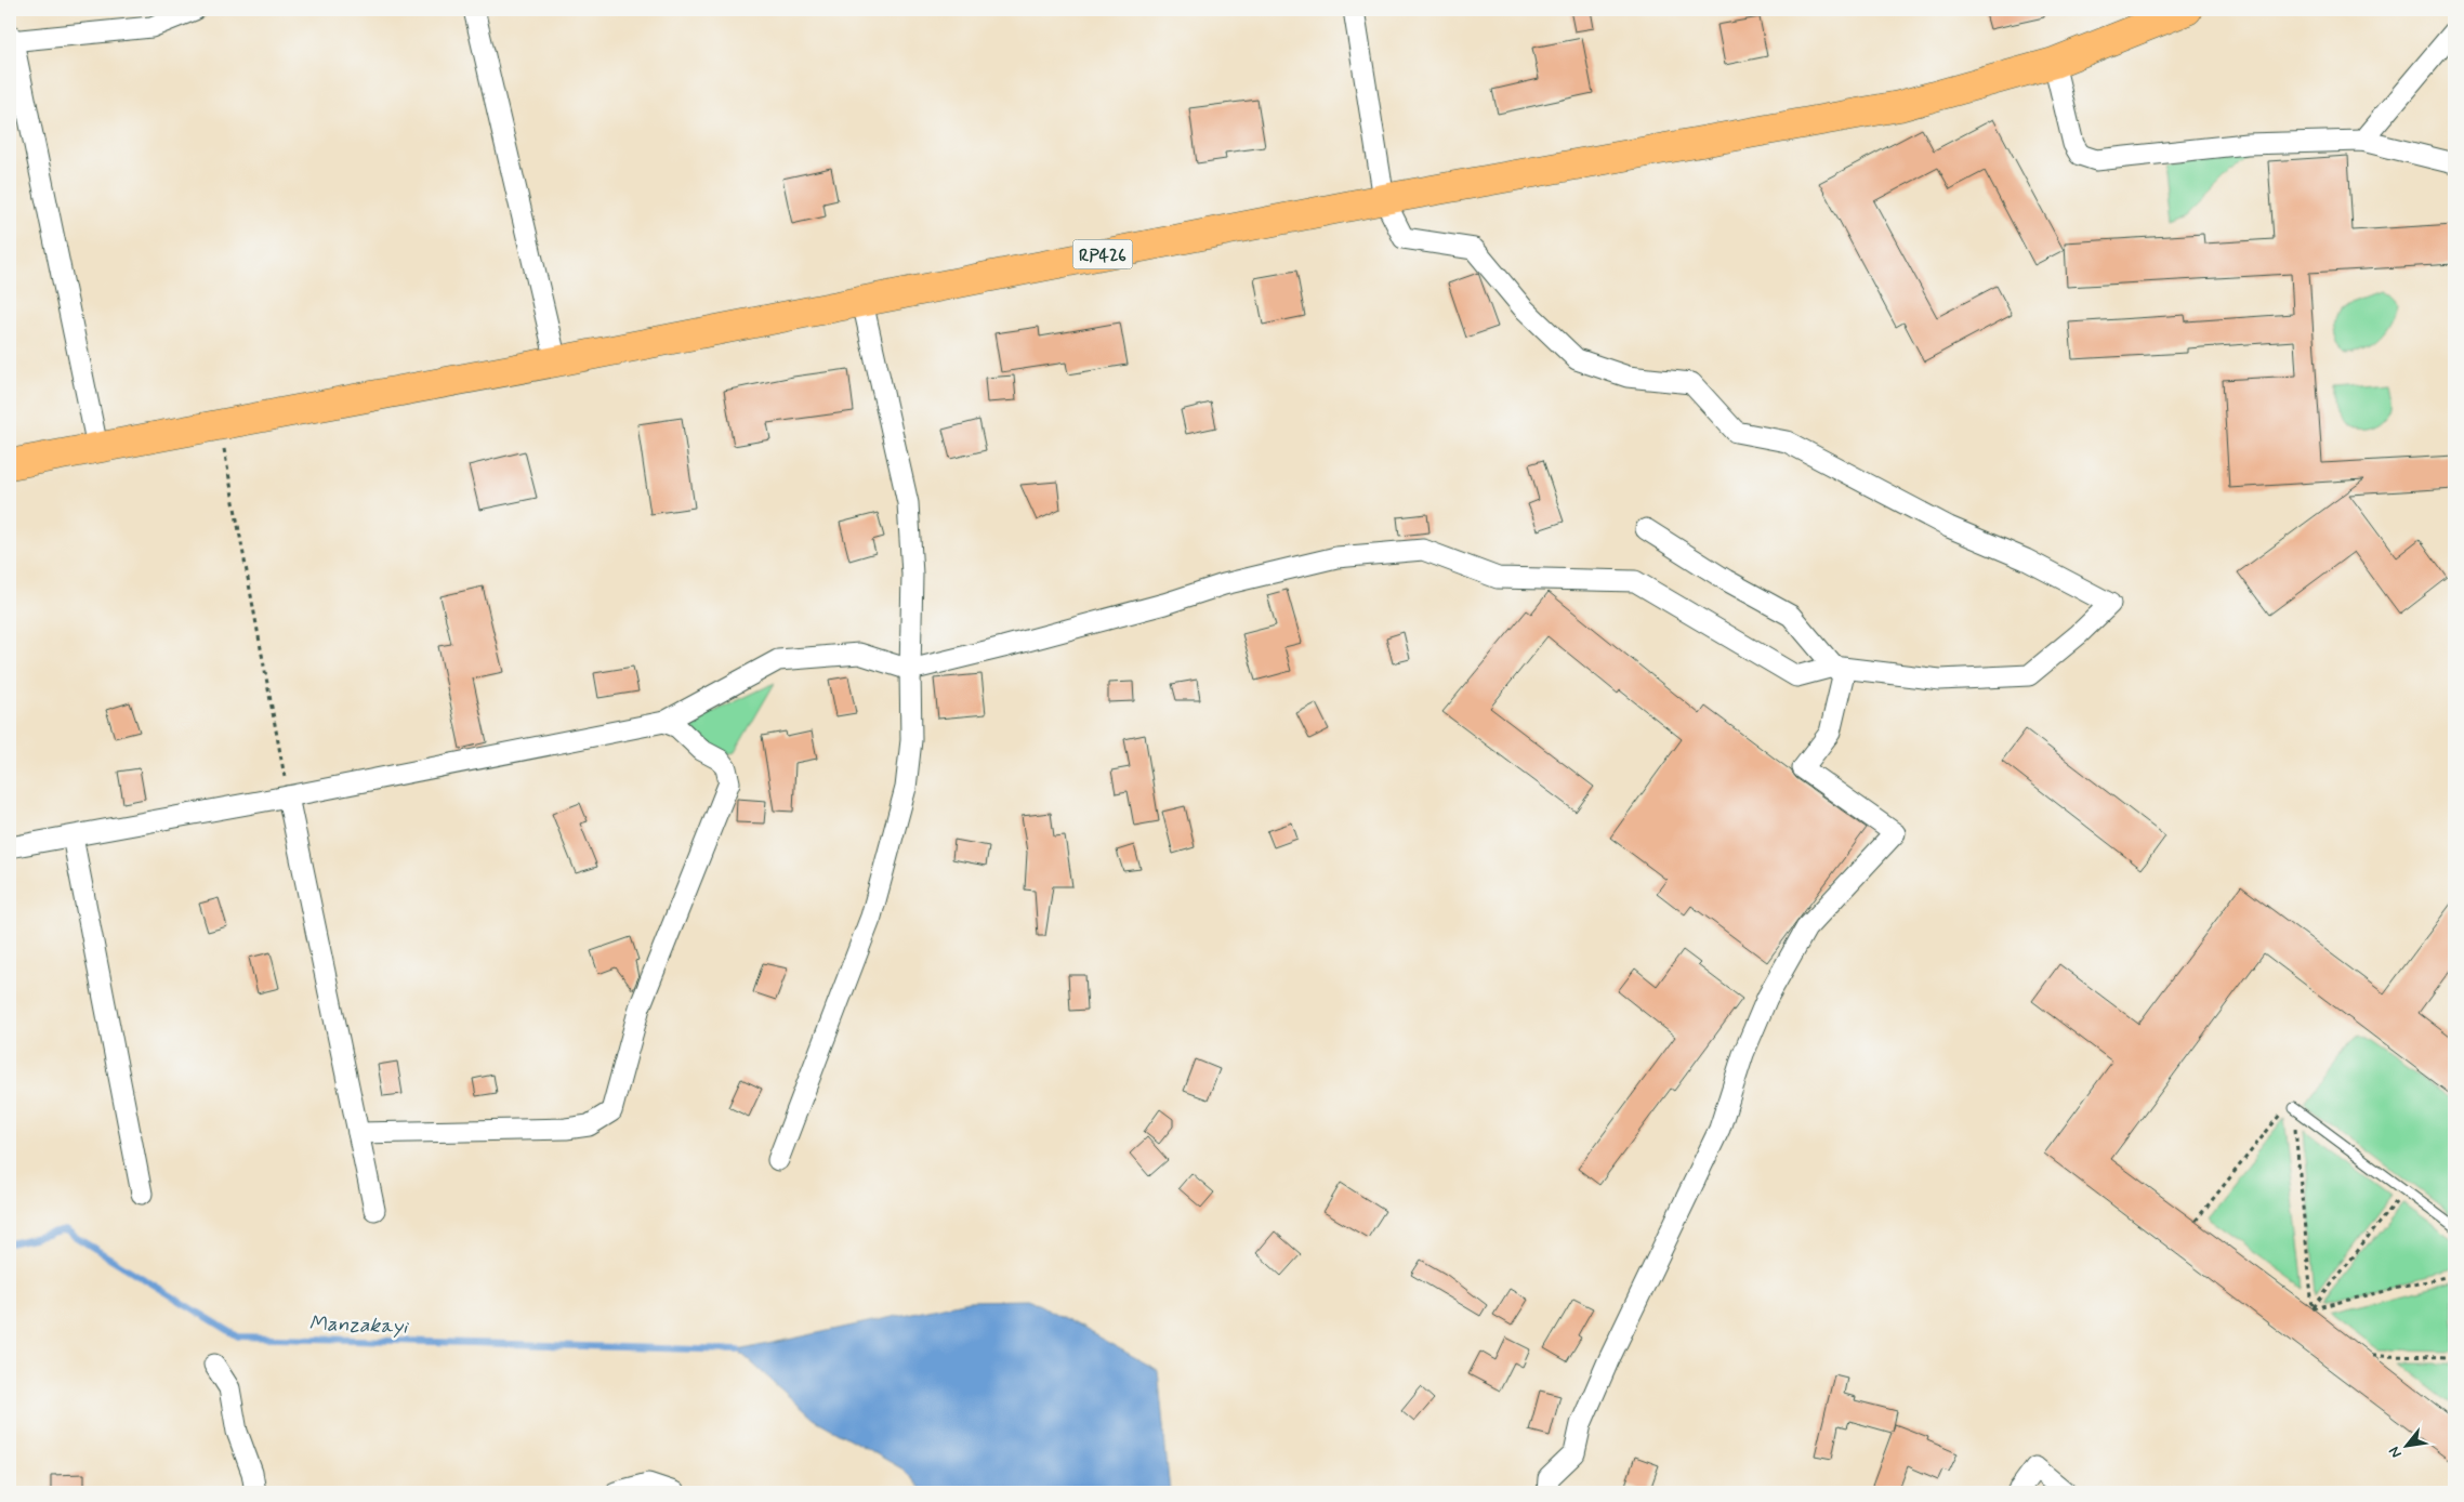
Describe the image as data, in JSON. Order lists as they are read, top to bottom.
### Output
{
  "streets": {
    "main road": ["RP426"]
  },
  "water": ["Manzakayi"],
  "north": "bottom left"
}
